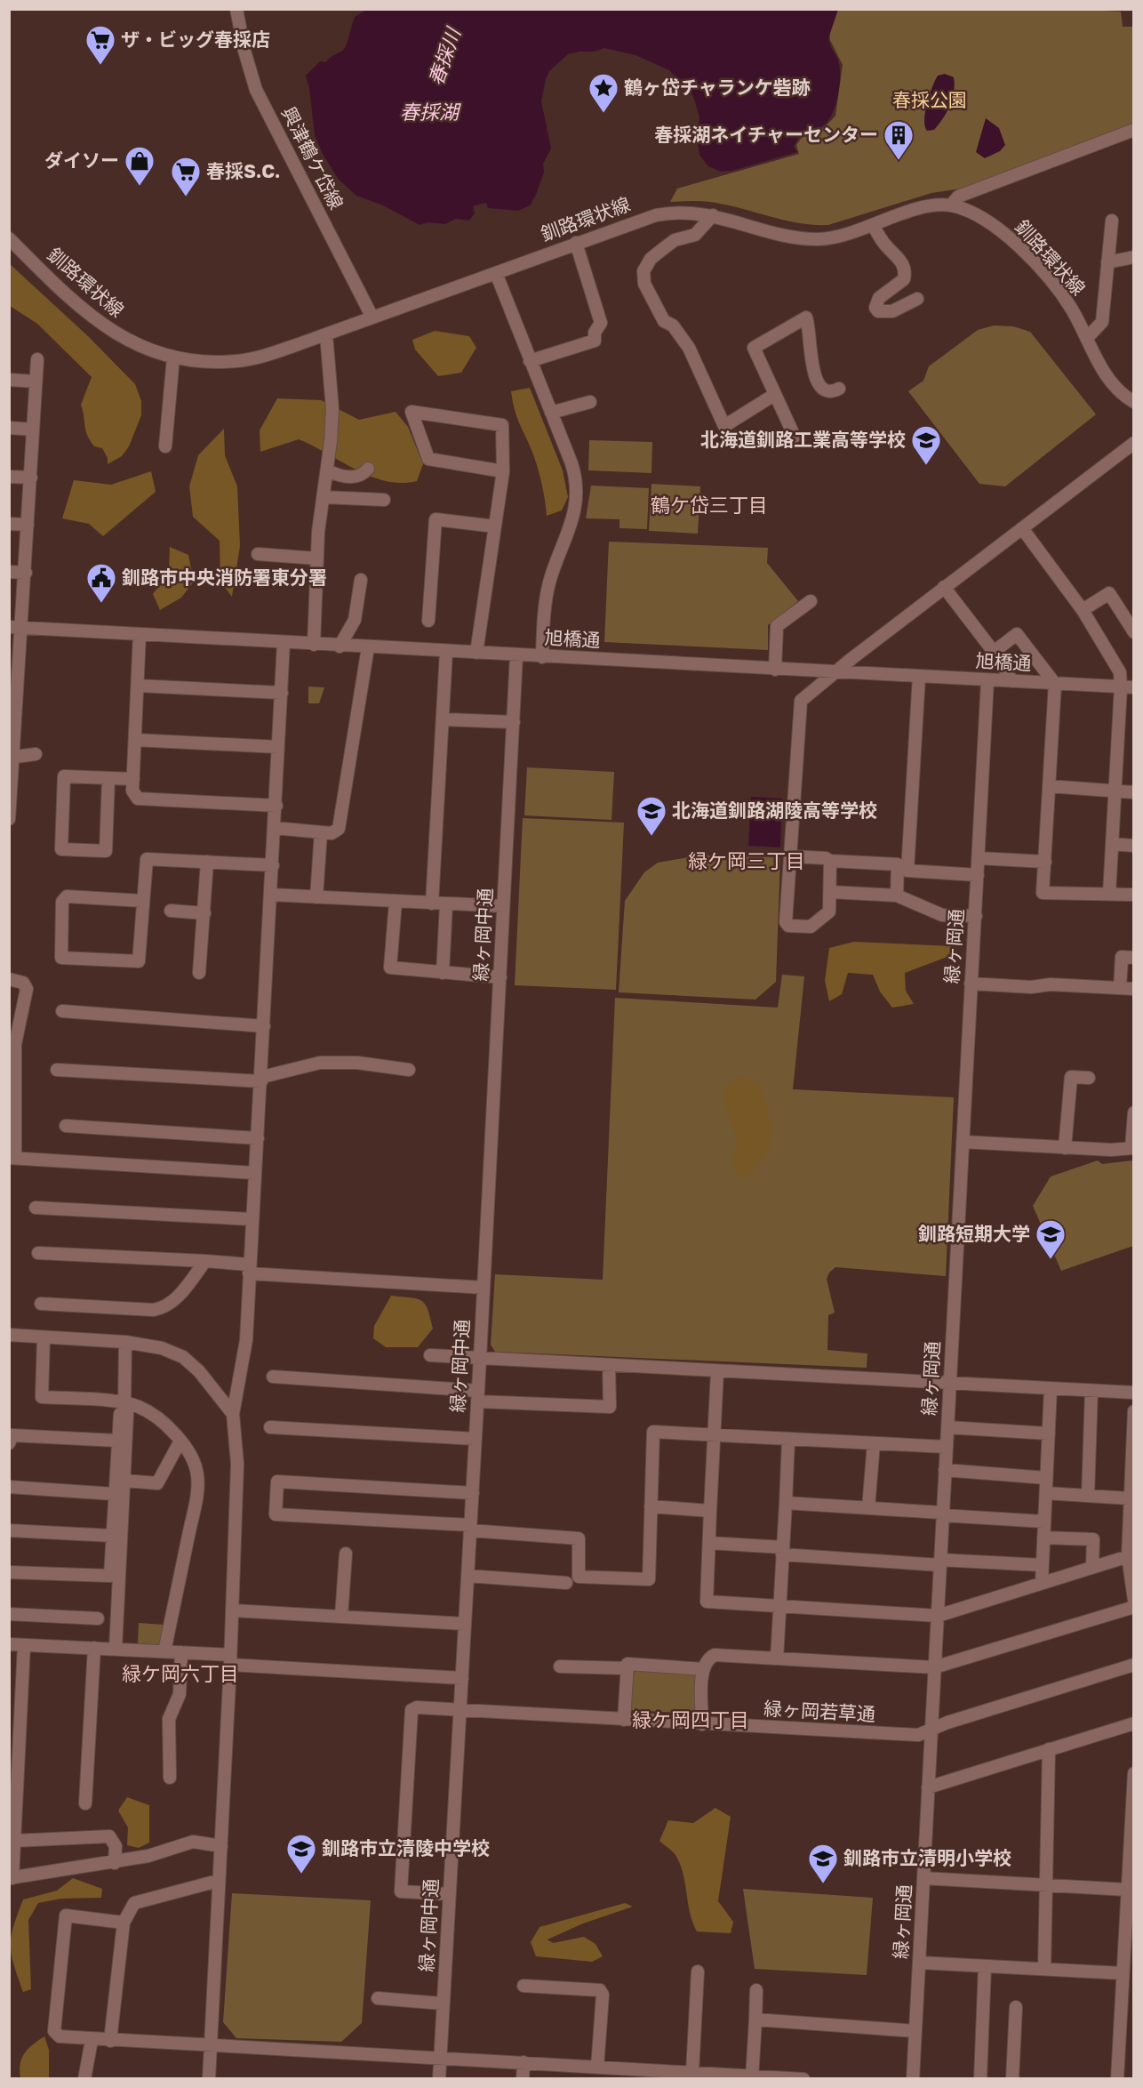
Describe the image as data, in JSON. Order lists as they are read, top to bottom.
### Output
{
  "streets": {
    "street": [
      "興津鶴ケ岱線",
      "釧路環状線",
      "旭橋通",
      "緑ヶ岡中通",
      "緑ヶ岡通",
      "緑ヶ岡若草通"
    ]
  },
  "crossings": [
    ["興津鶴ケ岱線", "釧路環状線"],
    ["旭橋通", "緑ヶ岡中通"],
    ["旭橋通", "緑ヶ岡通"],
    ["緑ヶ岡中通", "緑ヶ岡若草通"],
    ["緑ヶ岡通", "緑ヶ岡若草通"]
  ],
  "districts": [
    "鶴ケ岱三丁目",
    "緑ケ岡三丁目",
    "緑ケ岡六丁目",
    "緑ケ岡四丁目"
  ],
  "water": ["春採川", "春採湖"],
  "parks": ["春採公園"],
  "places": {
    "supermarket": ["ザ・ビッグ春採店", "春採S.C."],
    "place": ["鶴ヶ岱チャランケ砦跡"],
    "building": ["春採湖ネイチャーセンター"],
    "shop": ["ダイソー"],
    "school or university": [
      "北海道釧路工業高等学校",
      "北海道釧路湖陵高等学校",
      "釧路短期大学",
      "釧路市立清陵中学校",
      "釧路市立清明小学校"
    ],
    "public building": ["釧路市中央消防署東分署"]
  }
}
